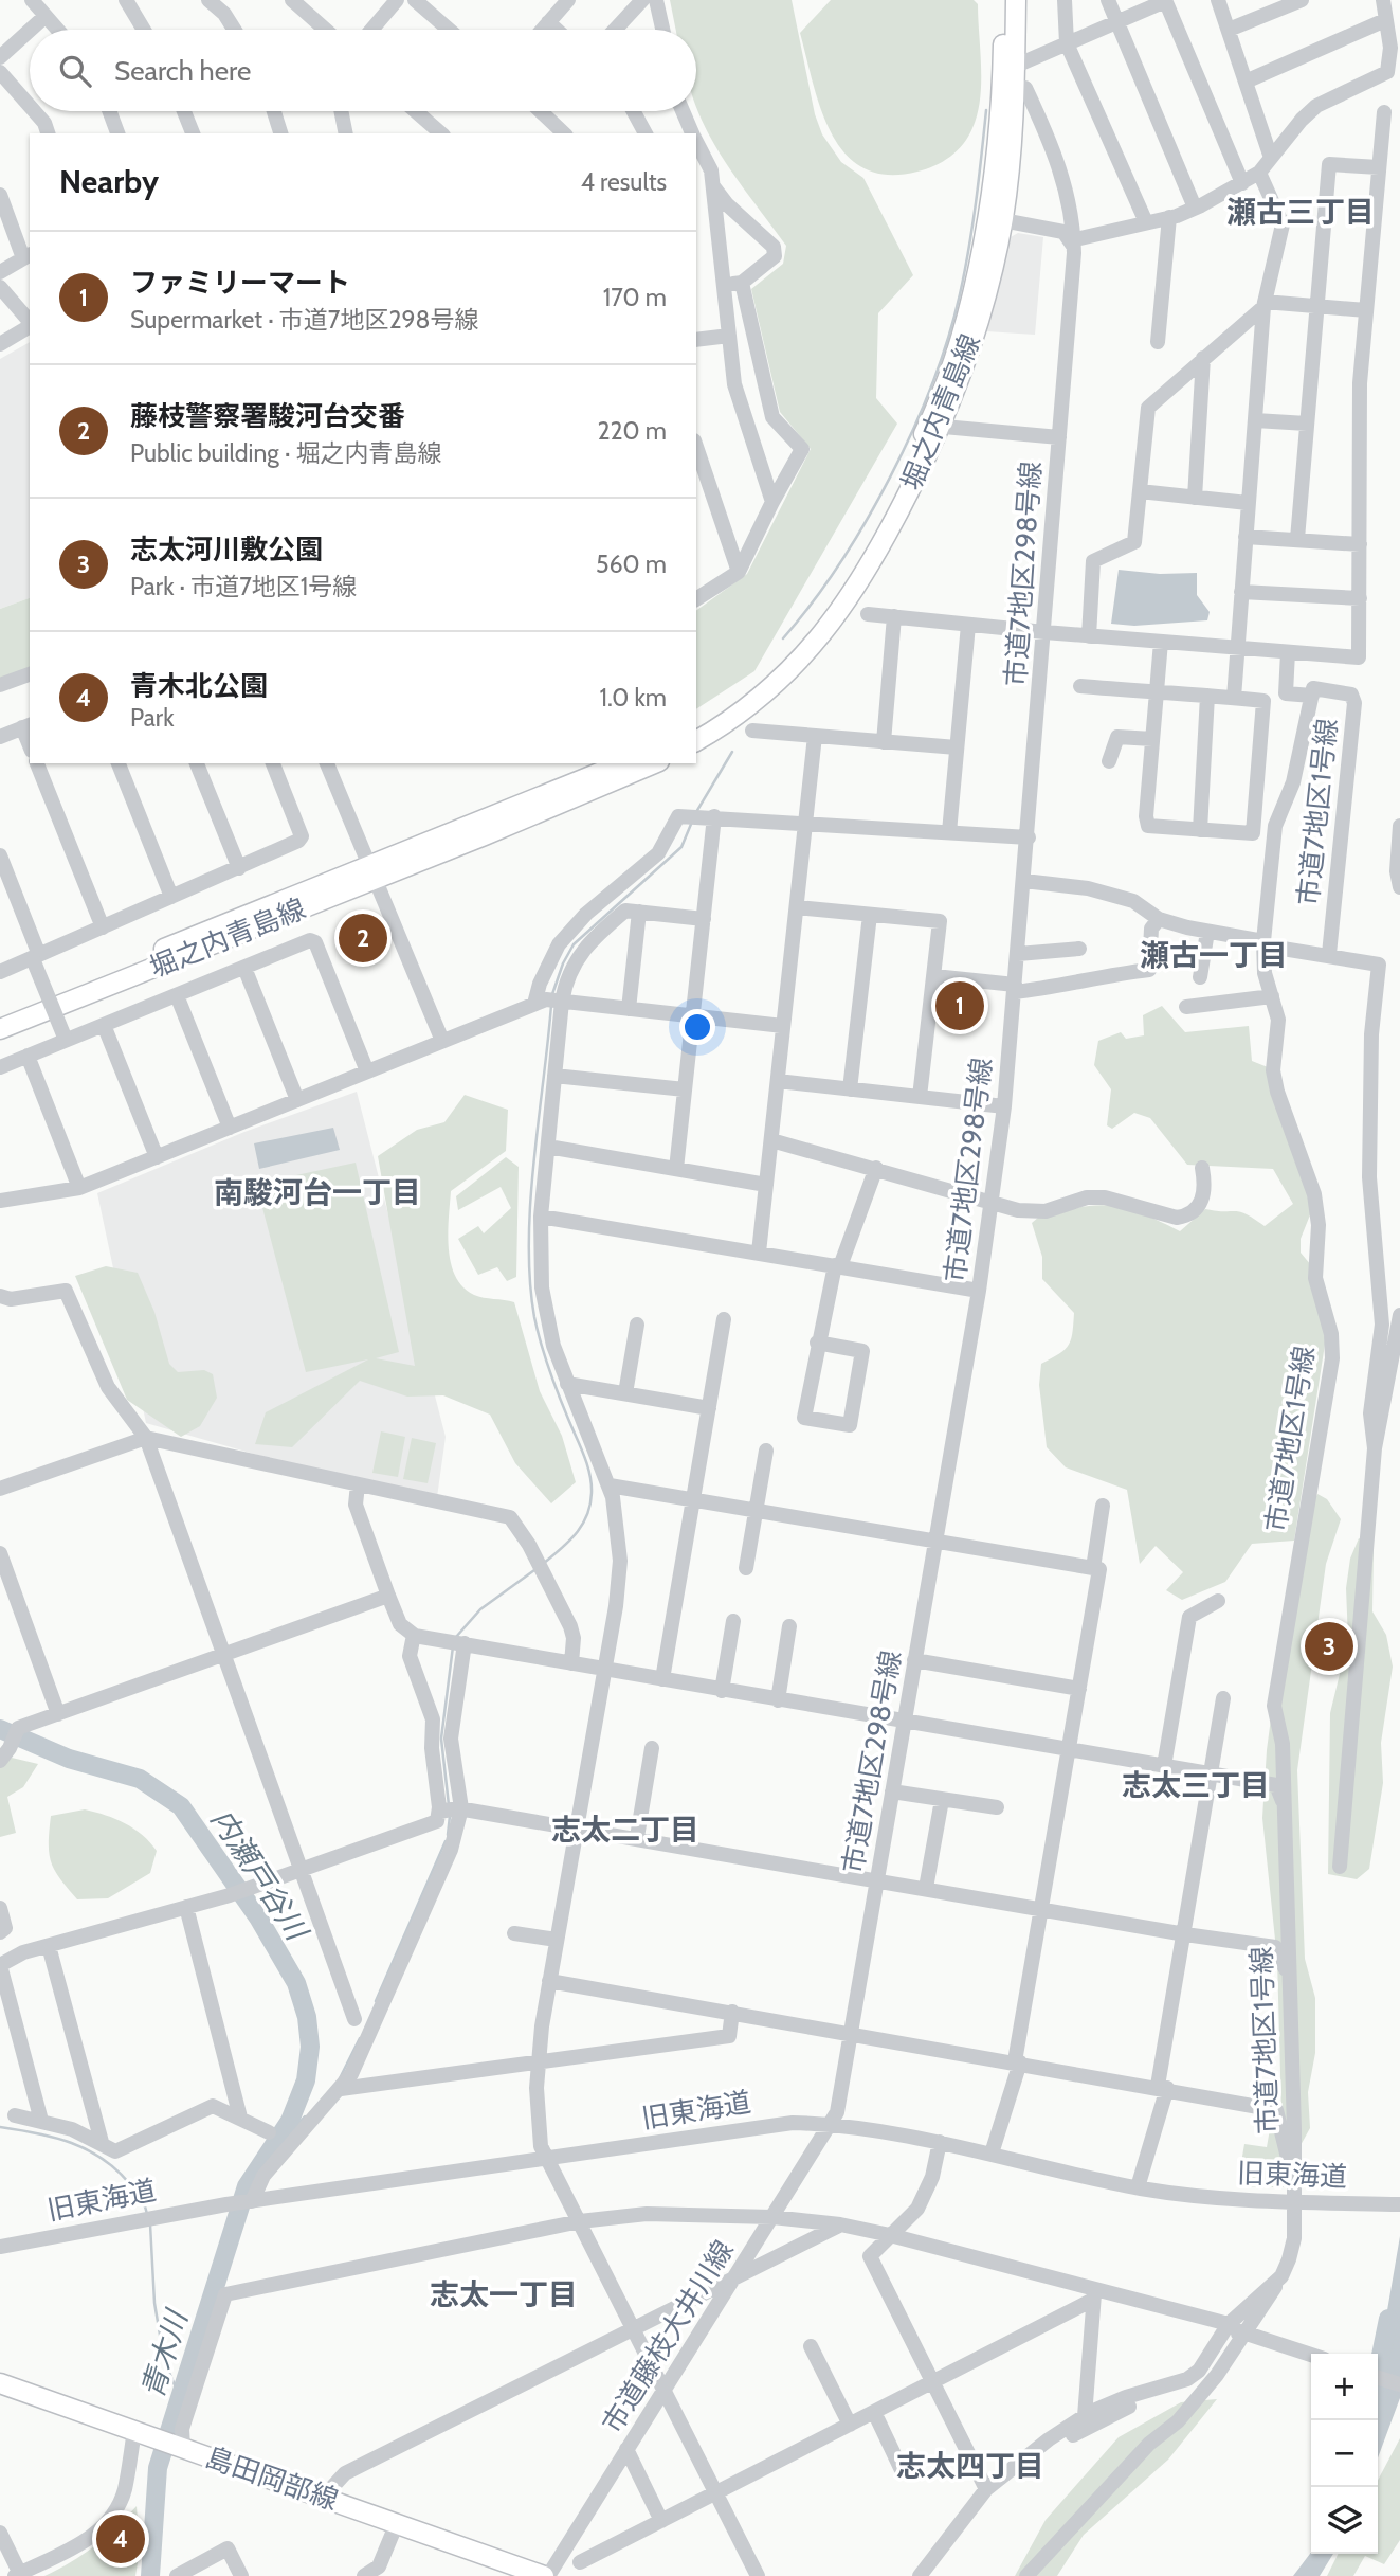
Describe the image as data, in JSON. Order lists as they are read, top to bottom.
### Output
{
  "streets": {
    "main road": ["堀之内青島線", "島田岡部線"],
    "street": [
      "市道7地区298号線",
      "市道7地区1号線",
      "旧東海道",
      "市道藤枝大井川線"
    ]
  },
  "crossings": [
    ["市道7地区298号線", "旧東海道"],
    ["市道7地区298号線", "市道藤枝大井川線"],
    ["市道7地区1号線", "旧東海道"],
    ["旧東海道", "市道藤枝大井川線"],
    ["市道藤枝大井川線", "島田岡部線"]
  ],
  "districts": [
    "瀬古三丁目",
    "瀬古一丁目",
    "南駿河台一丁目",
    "志太三丁目",
    "志太二丁目",
    "志太一丁目",
    "志太四丁目"
  ],
  "water": ["内瀬戸谷川", "青木川"],
  "page": {
    "search": "Search here",
    "heading": ["Nearby", "4 results"],
    "list": [
      {
        "mark": "1",
        "name": "ファミリーマート",
        "note": "Supermarket · 市道7地区298号線",
        "value": "170 m"
      },
      {
        "mark": "2",
        "name": "藤枝警察署駿河台交番",
        "note": "Public building · 堀之内青島線",
        "value": "220 m"
      },
      {
        "mark": "3",
        "name": "志太河川敷公園",
        "note": "Park · 市道7地区1号線",
        "value": "560 m"
      },
      {
        "mark": "4",
        "name": "青木北公園",
        "note": "Park",
        "value": "1.0 km"
      }
    ],
    "pins": [
      "2",
      "1",
      "3",
      "4"
    ],
    "map_buttons": ["+", "−"]
  }
}
